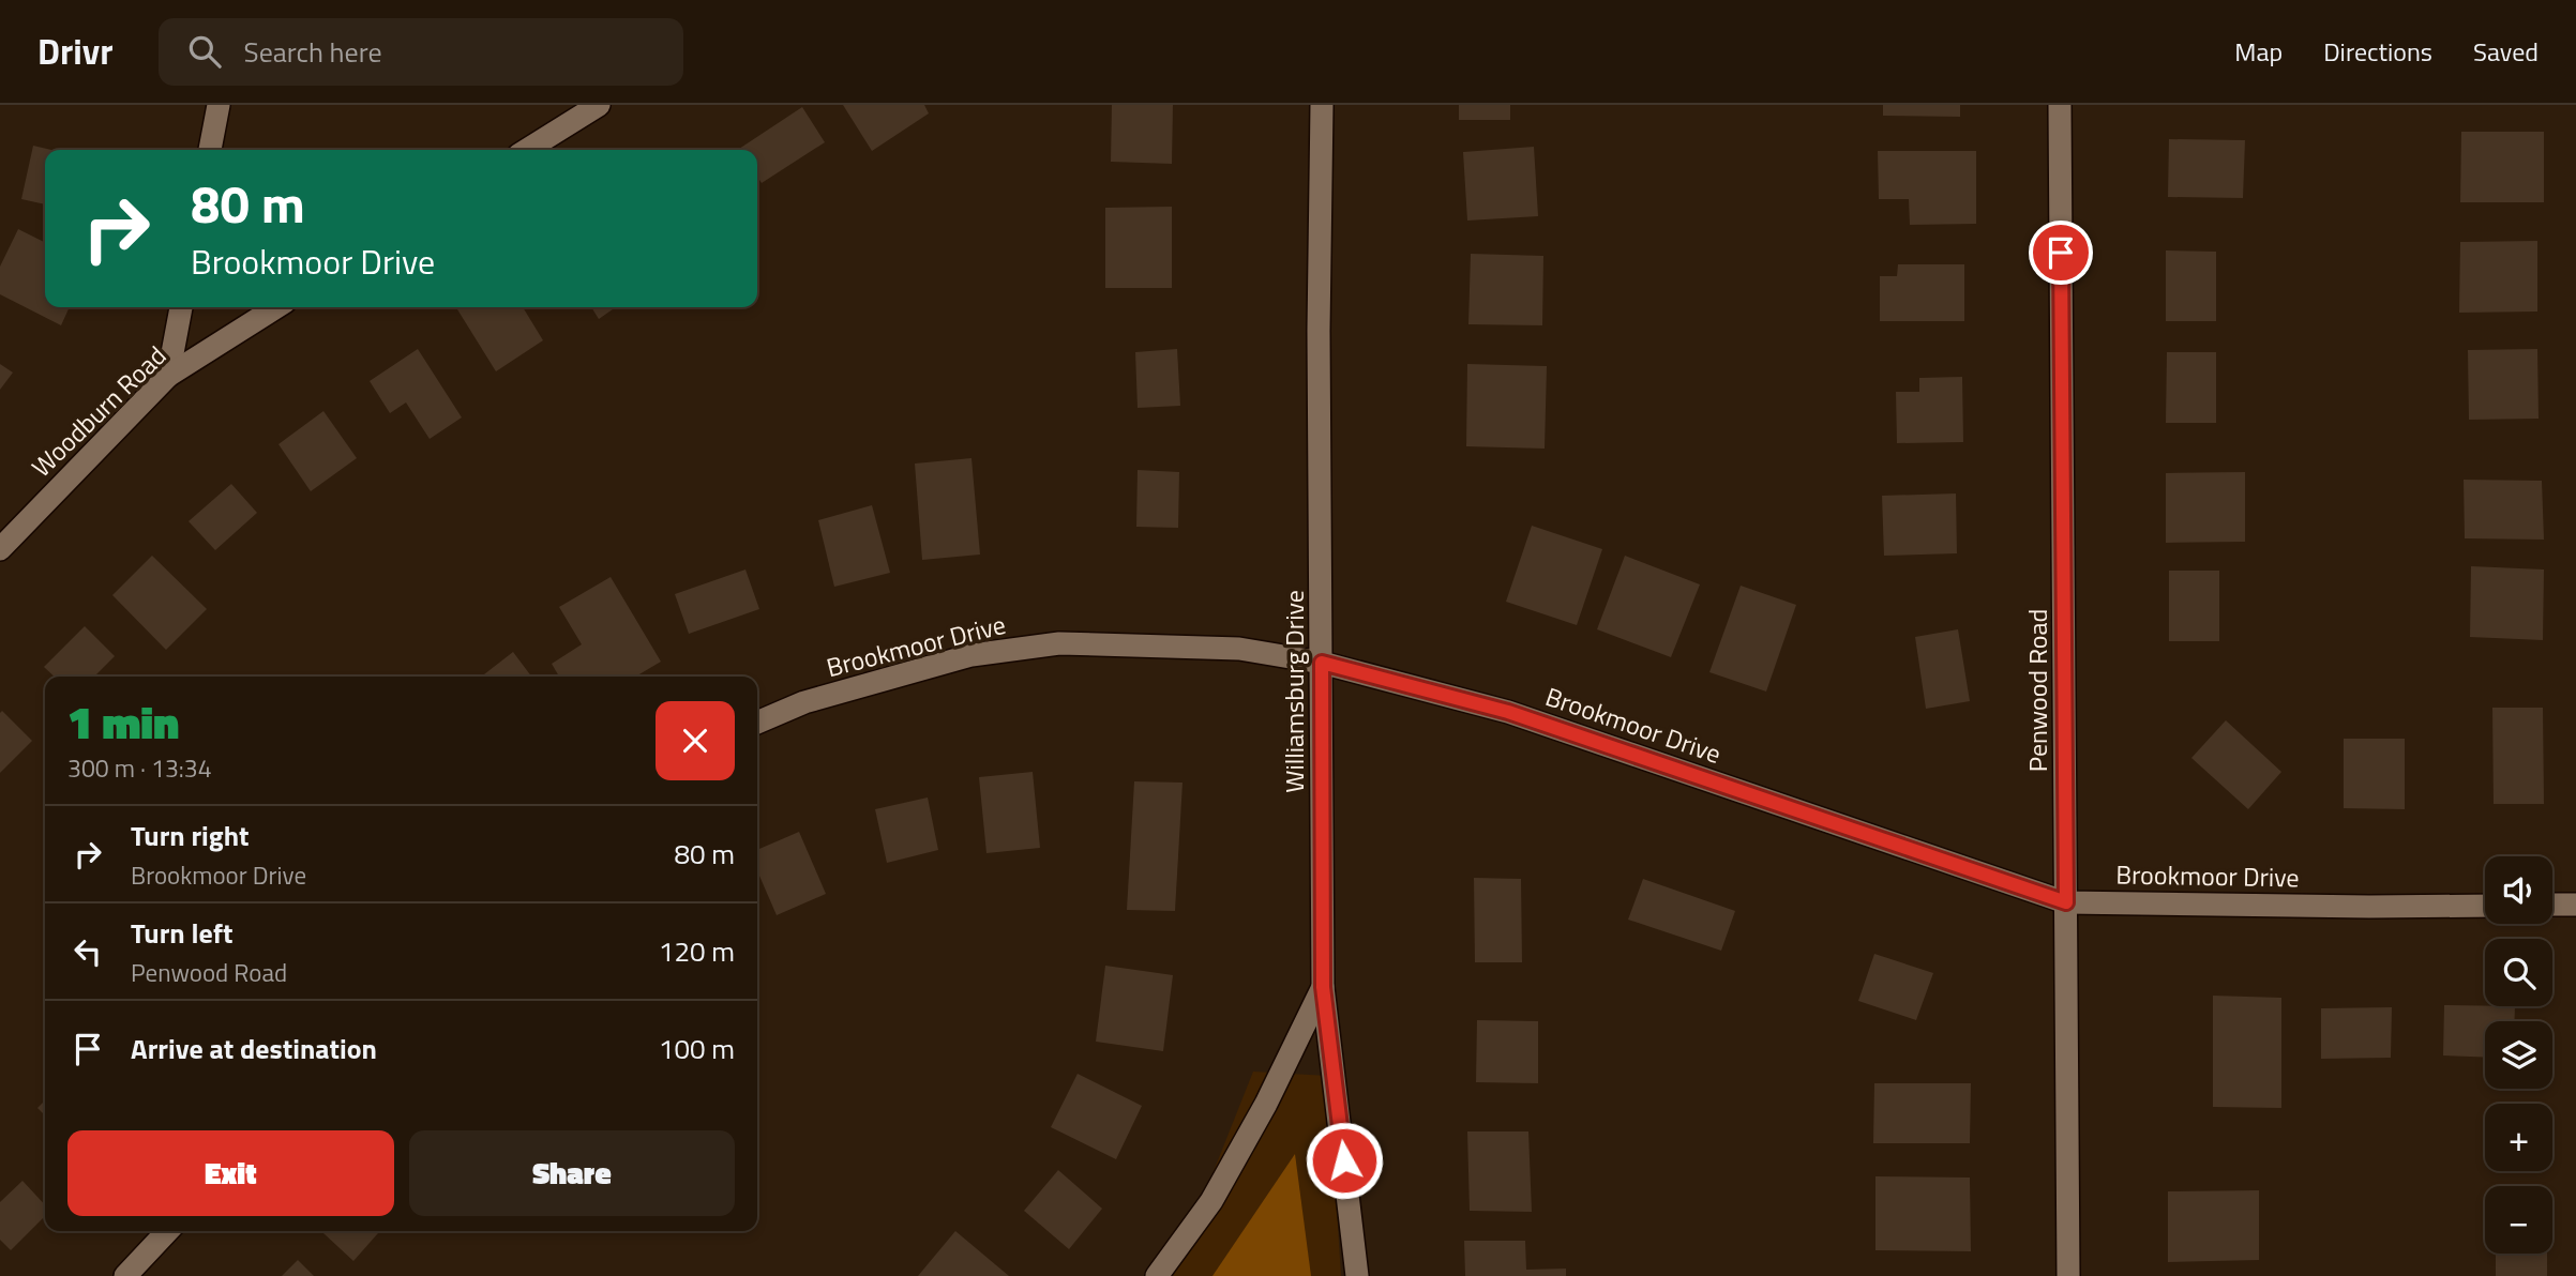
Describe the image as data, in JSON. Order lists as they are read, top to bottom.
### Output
{
  "streets": {
    "street": [
      "Woodburn Road",
      "Brookmoor Drive",
      "Penwood Road",
      "Williamsburg Drive"
    ]
  },
  "crossings": [
    ["Brookmoor Drive", "Penwood Road"],
    ["Brookmoor Drive", "Williamsburg Drive"]
  ],
  "page": {
    "header": "Drivr",
    "search": "Search here",
    "nav": ["Map", "Directions", "Saved"],
    "turn": ["80 m", "Brookmoor Drive"],
    "heading": ["1 min", "300 m · 13:34"],
    "list": [
      {
        "name": "Turn right",
        "note": "Brookmoor Drive",
        "value": "80 m"
      },
      {
        "name": "Turn left",
        "note": "Penwood Road",
        "value": "120 m"
      },
      {
        "name": "Arrive at destination",
        "value": "100 m"
      }
    ],
    "map_buttons": ["+", "−"],
    "buttons": ["Exit", "Share"]
  }
}
